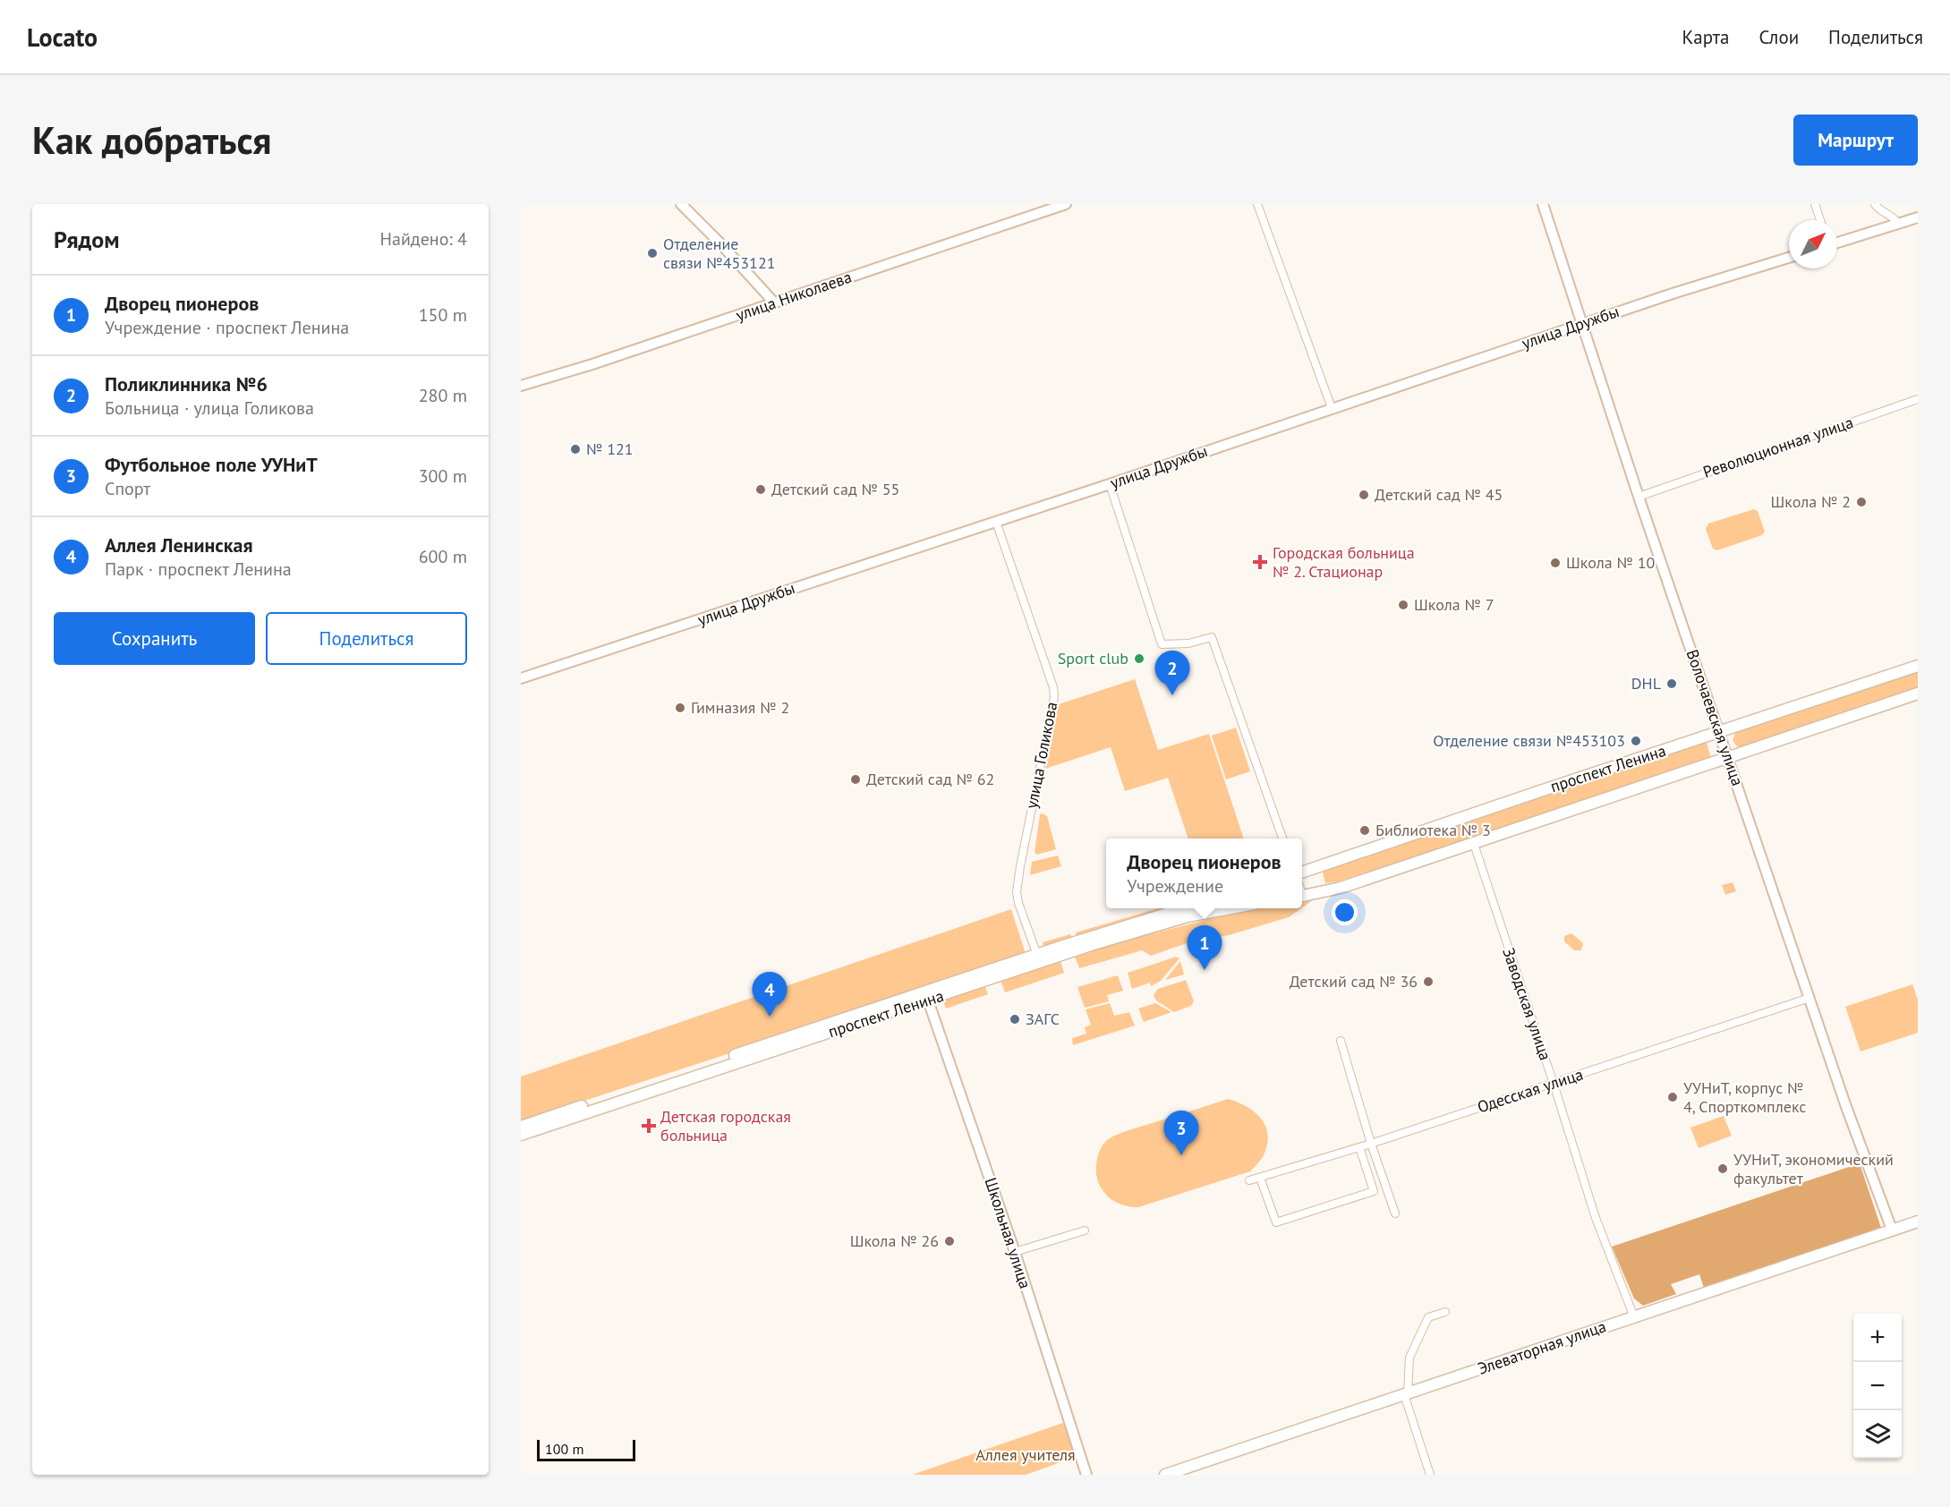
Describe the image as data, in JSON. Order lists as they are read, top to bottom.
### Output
{
  "streets": {
    "main road": [
      "улица Николаева",
      "улица Дружбы",
      "Волочаевская улица",
      "проспект Ленина",
      "Школьная улица",
      "Элеваторная улица"
    ],
    "street": [
      "Революционная улица",
      "улица Голикова",
      "Заводская улица",
      "Одесская улица"
    ]
  },
  "crossings": [
    ["улица Дружбы", "Волочаевская улица"],
    ["улица Дружбы", "улица Голикова"],
    ["Революционная улица", "Волочаевская улица"],
    ["Волочаевская улица", "проспект Ленина"],
    ["Волочаевская улица", "Одесская улица"],
    ["Волочаевская улица", "Элеваторная улица"],
    ["улица Голикова", "проспект Ленина"],
    ["проспект Ленина", "Заводская улица"],
    ["проспект Ленина", "Школьная улица"],
    ["Заводская улица", "Одесская улица"],
    ["Заводская улица", "Элеваторная улица"]
  ],
  "parks": ["Аллея учителя"],
  "places": {
    "other": [
      "Отделение связи №453121",
      "№ 121",
      "Детский сад № 55",
      "Детский сад № 45",
      "Школа № 2",
      "Школа № 10",
      "Школа № 7",
      "Sport club",
      "DHL",
      "Гимназия № 2",
      "Отделение связи №453103",
      "Детский сад № 62",
      "Библиотека № 3",
      "Детский сад № 36",
      "ЗАГС",
      "УУНиТ, корпус № 4, Спорткомплекс",
      "УУНиТ, экономический факультет",
      "Школа № 26"
    ],
    "health": ["Городская больница № 2. Стационар", "Детская городская больница"]
  },
  "scale_bar": "100 m",
  "north": "top right",
  "page": {
    "header": "Locato",
    "nav": ["Карта", "Слои", "Поделиться"],
    "buttons": [
      "Маршрут",
      ["Сохранить", "Поделиться"]
    ],
    "title": "Как добраться",
    "heading": ["Рядом", "Найдено: 4"],
    "list": [
      {
        "mark": "1",
        "name": "Дворец пионеров",
        "note": "Учреждение · проспект Ленина",
        "value": "150 m"
      },
      {
        "mark": "2",
        "name": "Поликлинника №6",
        "note": "Больница · улица Голикова",
        "value": "280 m"
      },
      {
        "mark": "3",
        "name": "Футбольное поле УУНиТ",
        "note": "Спорт",
        "value": "300 m"
      },
      {
        "mark": "4",
        "name": "Аллея Ленинская",
        "note": "Парк · проспект Ленина",
        "value": "600 m"
      }
    ],
    "pins": [
      "2",
      "1",
      "4",
      "3"
    ],
    "popup": ["Дворец пионеров", "Учреждение"],
    "map_buttons": ["+", "−"],
    "scale": "100 m"
  }
}
